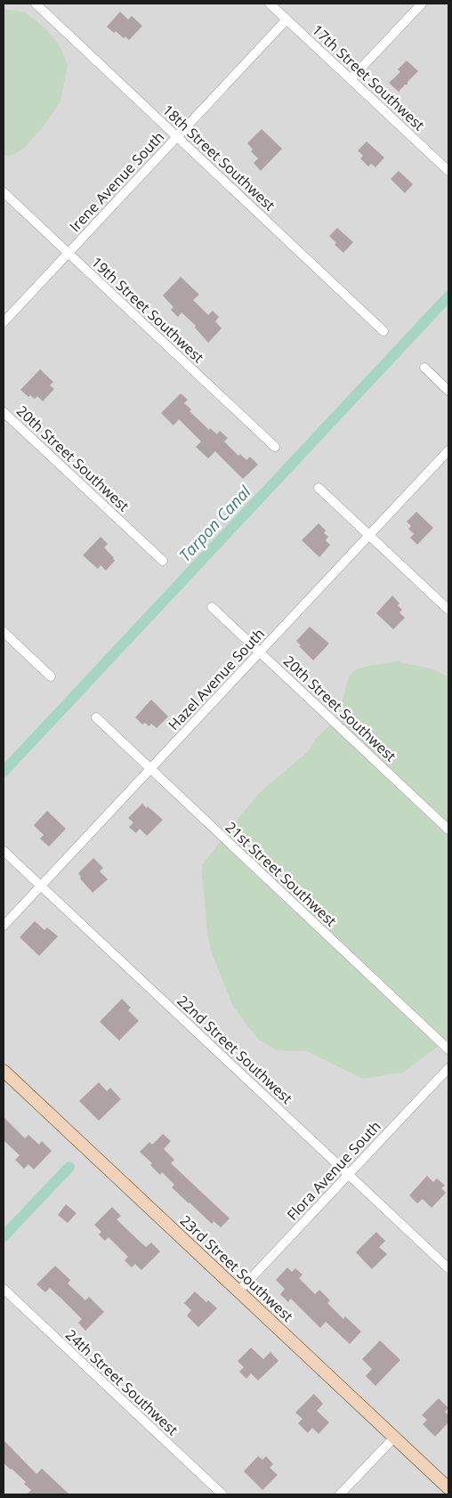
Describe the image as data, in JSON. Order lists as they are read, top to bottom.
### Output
{
  "streets": {
    "street": [
      "17th Street Southwest",
      "18th Street Southwest",
      "Irene Avenue South",
      "19th Street Southwest",
      "20th Street Southwest",
      "Hazel Avenue South",
      "21st Street Southwest",
      "22nd Street Southwest",
      "Flora Avenue South",
      "23rd Street Southwest",
      "24th Street Southwest"
    ]
  },
  "crossings": [
    ["17th Street Southwest", "Irene Avenue South"],
    ["18th Street Southwest", "Irene Avenue South"],
    ["Irene Avenue South", "19th Street Southwest"],
    ["20th Street Southwest", "Hazel Avenue South"],
    ["Hazel Avenue South", "21st Street Southwest"],
    ["Hazel Avenue South", "22nd Street Southwest"],
    ["22nd Street Southwest", "Flora Avenue South"],
    ["Flora Avenue South", "23rd Street Southwest"]
  ],
  "water": ["Tarpon Canal"]
}
